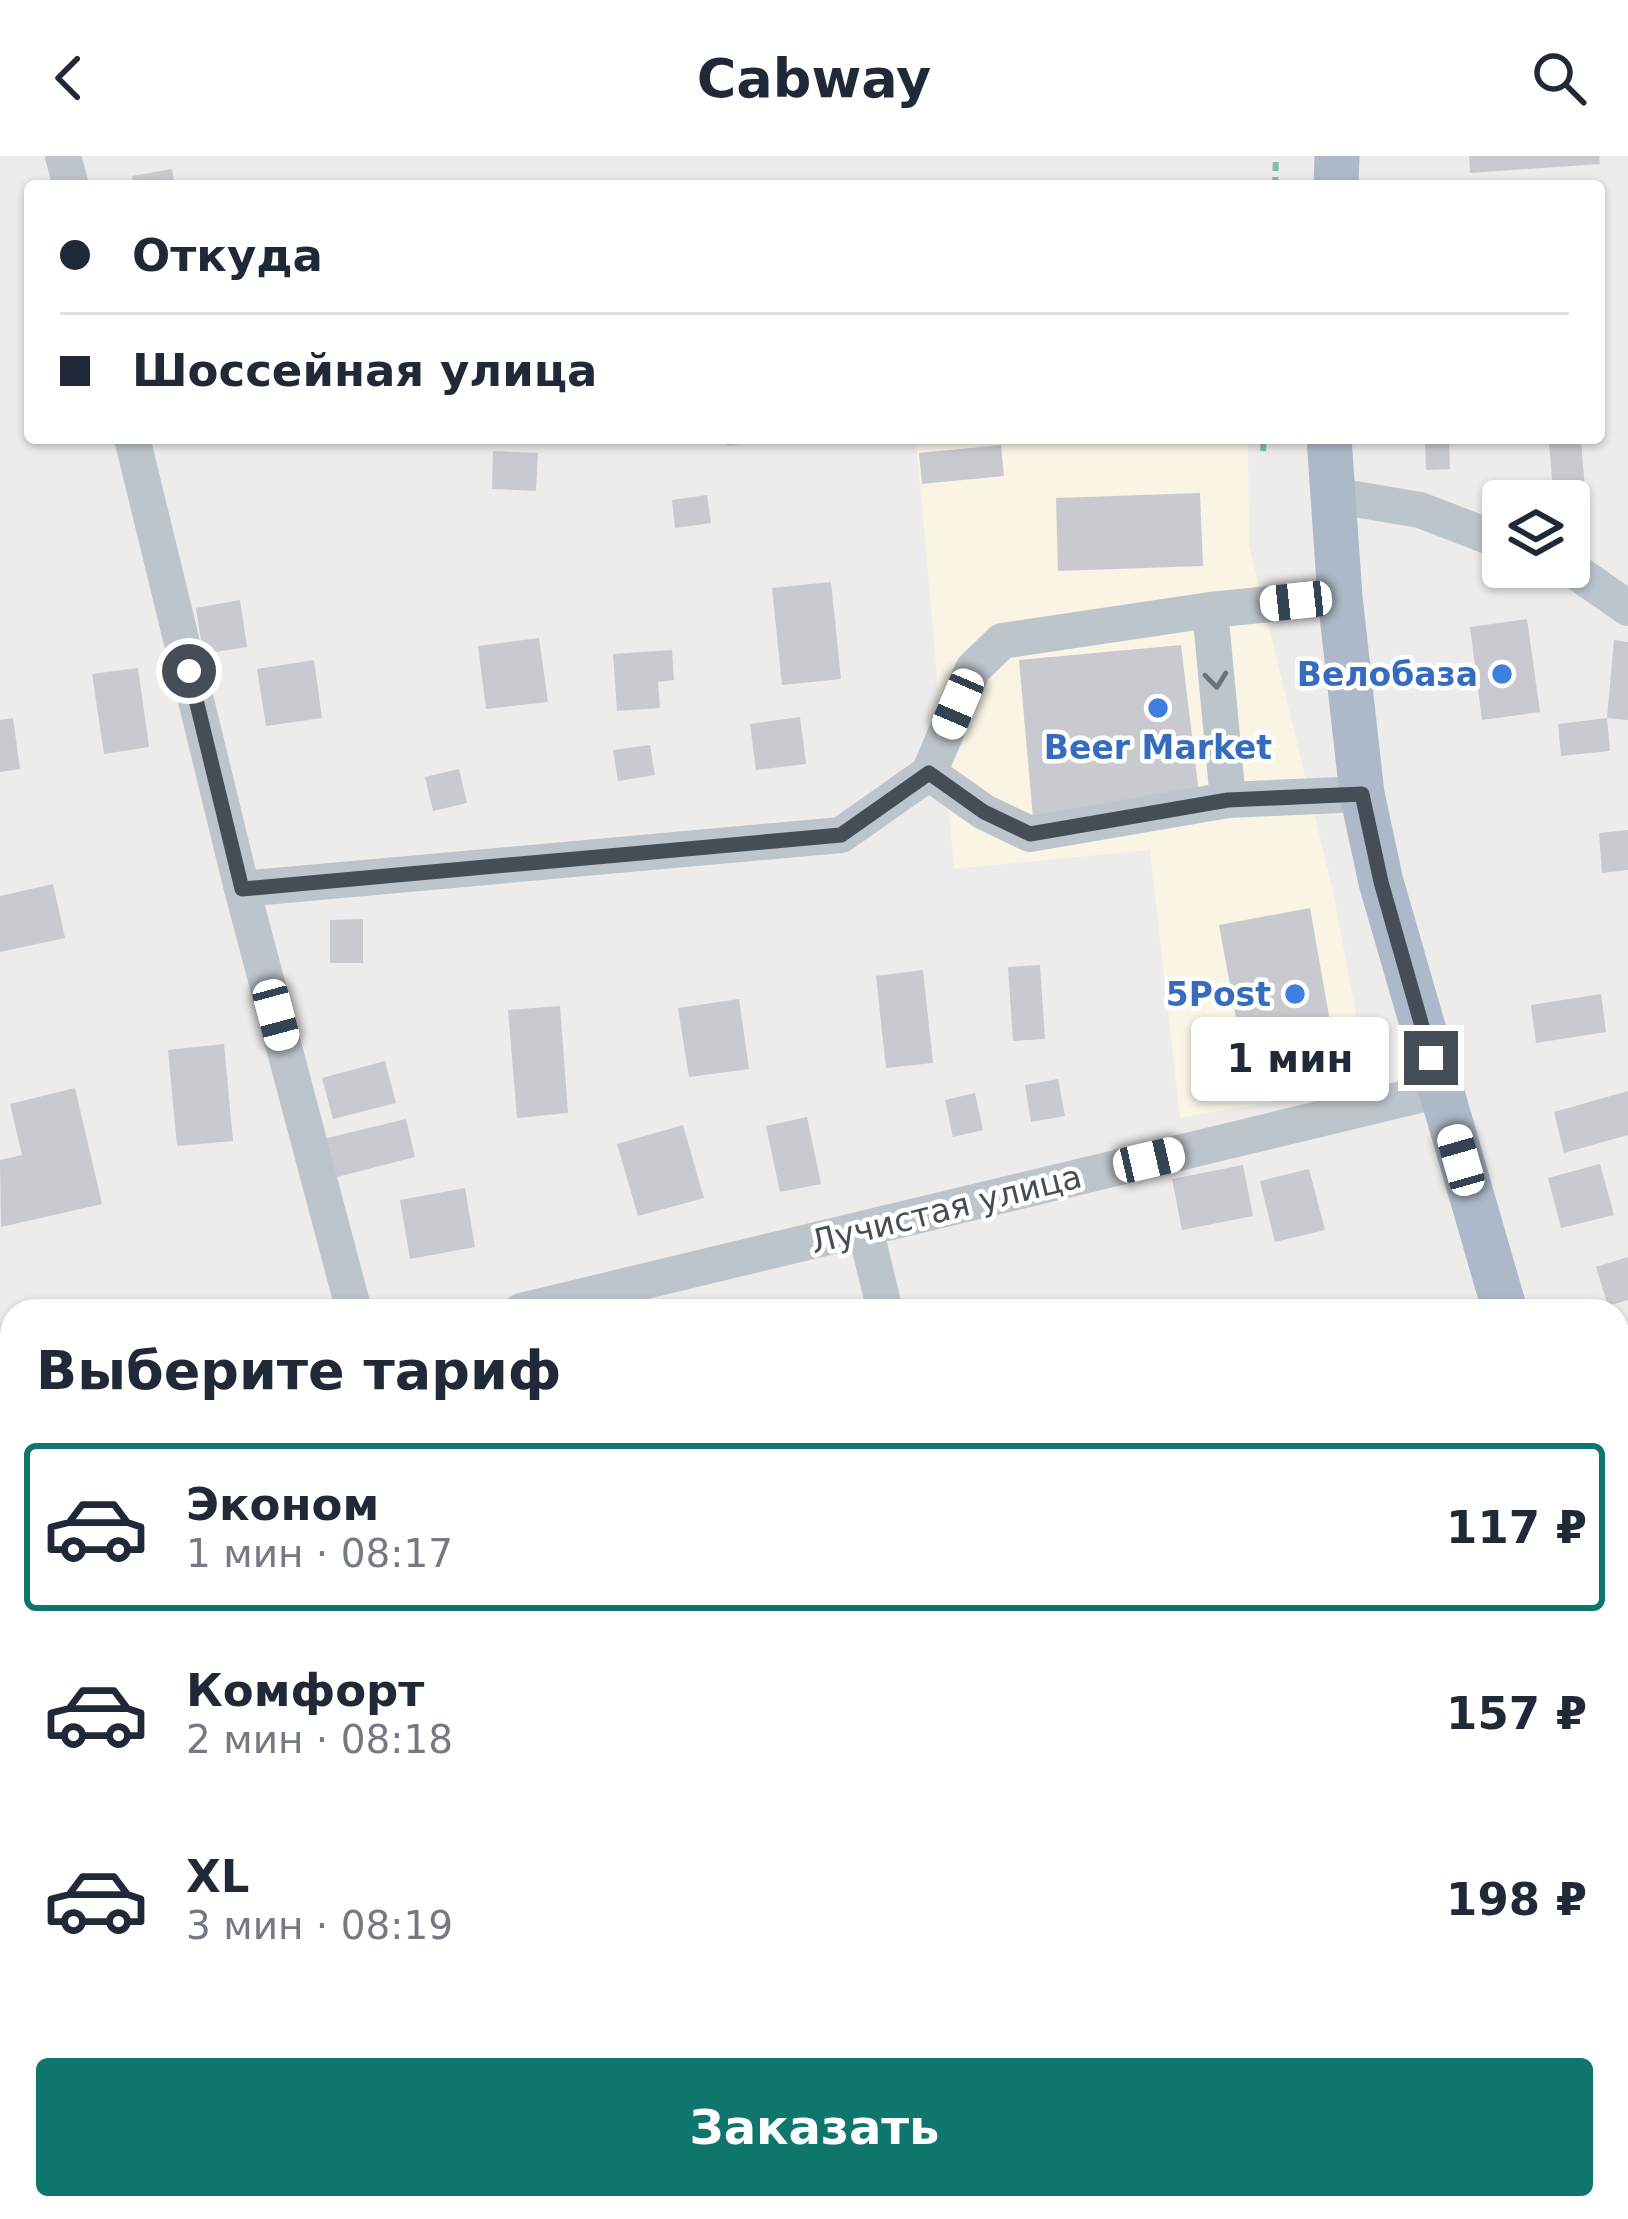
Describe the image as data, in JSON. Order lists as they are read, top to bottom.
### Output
{
  "streets": {
    "street": ["Лучистая улица"]
  },
  "places": ["Велобаза", "Beer Market", "5Post"],
  "page": {
    "header": "Cabway",
    "banner": ["Откуда", "Шоссейная улица"],
    "bubble": "1 мин",
    "heading": "Выберите тариф",
    "list": [
      {
        "name": "Эконом",
        "note": "1 мин · 08:17",
        "value": "117 ₽"
      },
      {
        "name": "Комфорт",
        "note": "2 мин · 08:18",
        "value": "157 ₽"
      },
      {
        "name": "XL",
        "note": "3 мин · 08:19",
        "value": "198 ₽"
      }
    ],
    "buttons": "Заказать"
  }
}
